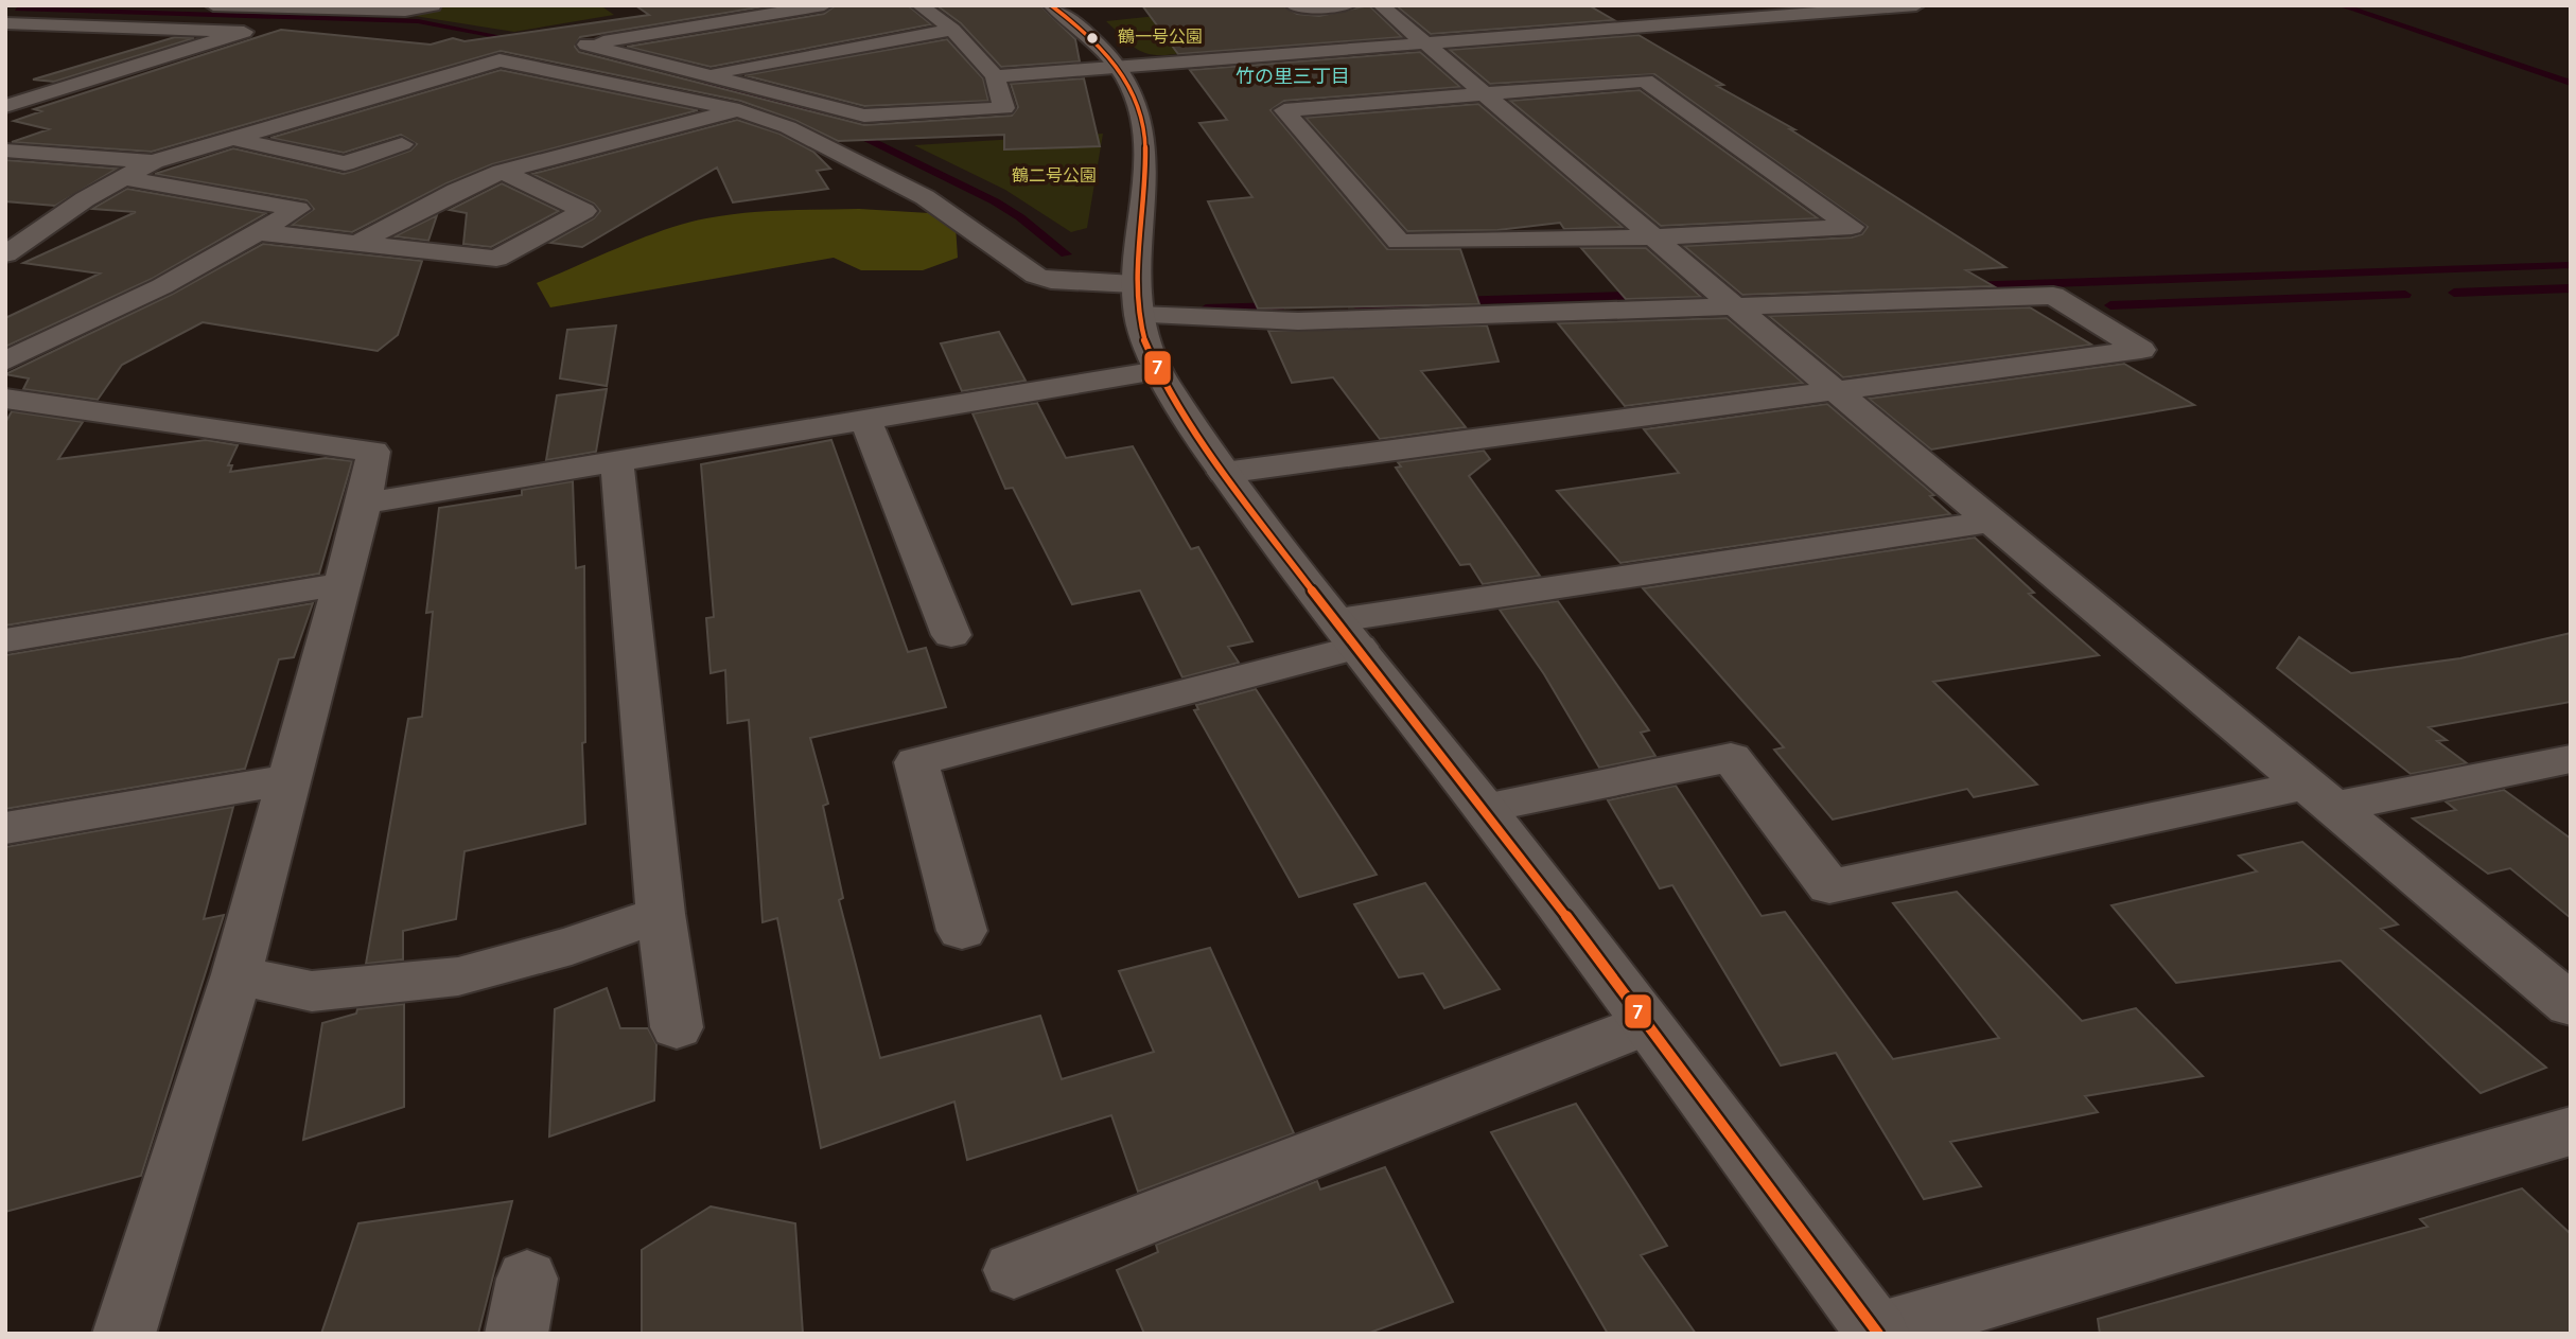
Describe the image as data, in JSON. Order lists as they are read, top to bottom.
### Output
{
  "districts": ["竹の里三丁目"],
  "parks": ["鶴一号公園", "鶴二号公園"],
  "lines": ["transit line 7"]
}
